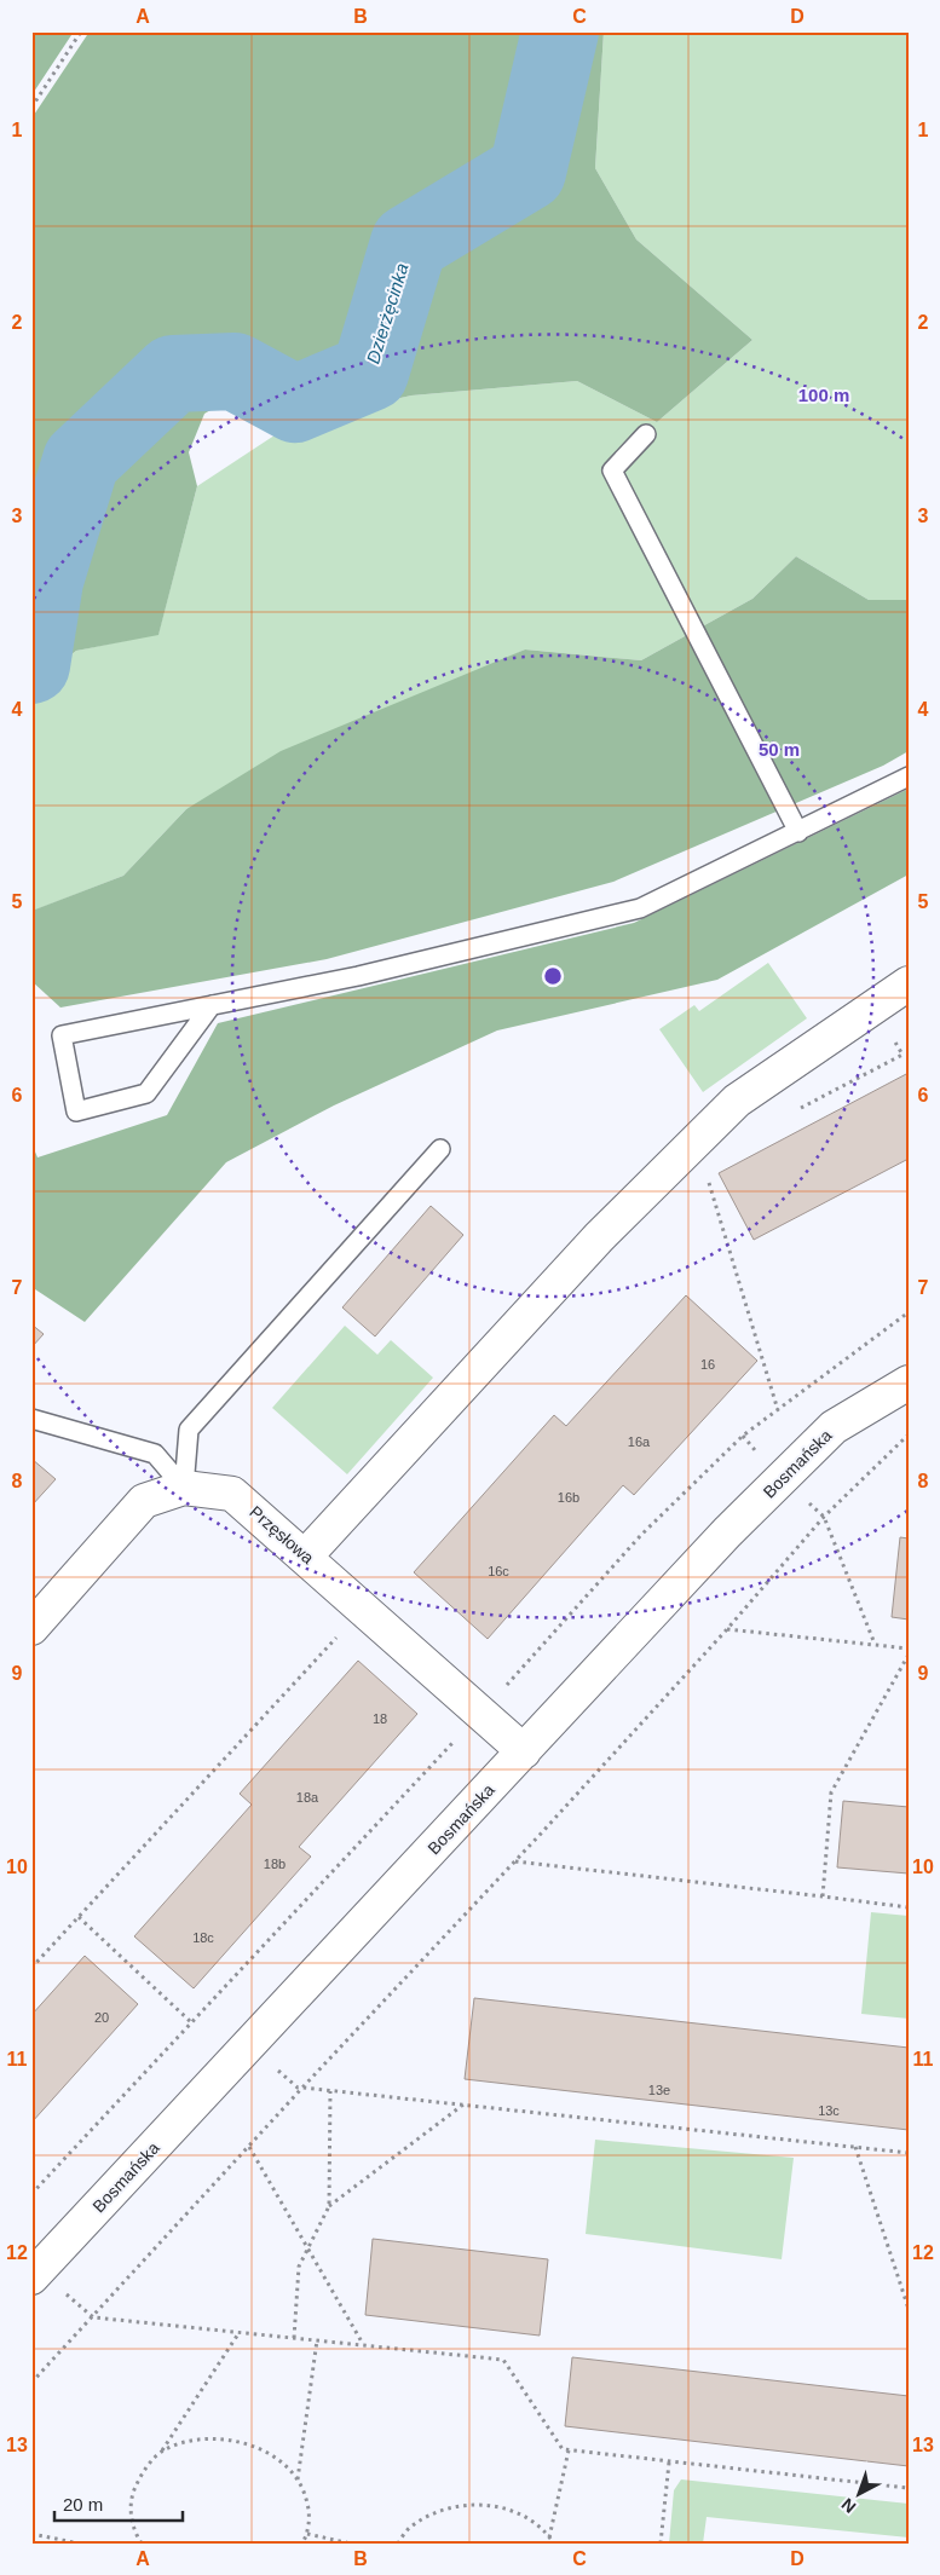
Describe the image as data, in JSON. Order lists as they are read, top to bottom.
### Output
{
  "streets": {
    "street": ["Bosmańska", "Przęsłowa"]
  },
  "crossings": [
    ["Bosmańska", "Przęsłowa"]
  ],
  "water": ["Dzierżęcinka"],
  "house_numbers": [
    "16",
    "16a",
    "16b",
    "16c",
    "18",
    "18a",
    "18b",
    "18c",
    "20",
    "13e",
    "13c"
  ],
  "scale_bar": "20 m",
  "north": "bottom left",
  "grid": {
    "columns": [
      "A",
      "B",
      "C",
      "D"
    ],
    "rows": [
      "1",
      "2",
      "3",
      "4",
      "5",
      "6",
      "7",
      "8",
      "9",
      "10",
      "11",
      "12",
      "13"
    ]
  },
  "rings": ["100 m", "50 m"]
}
